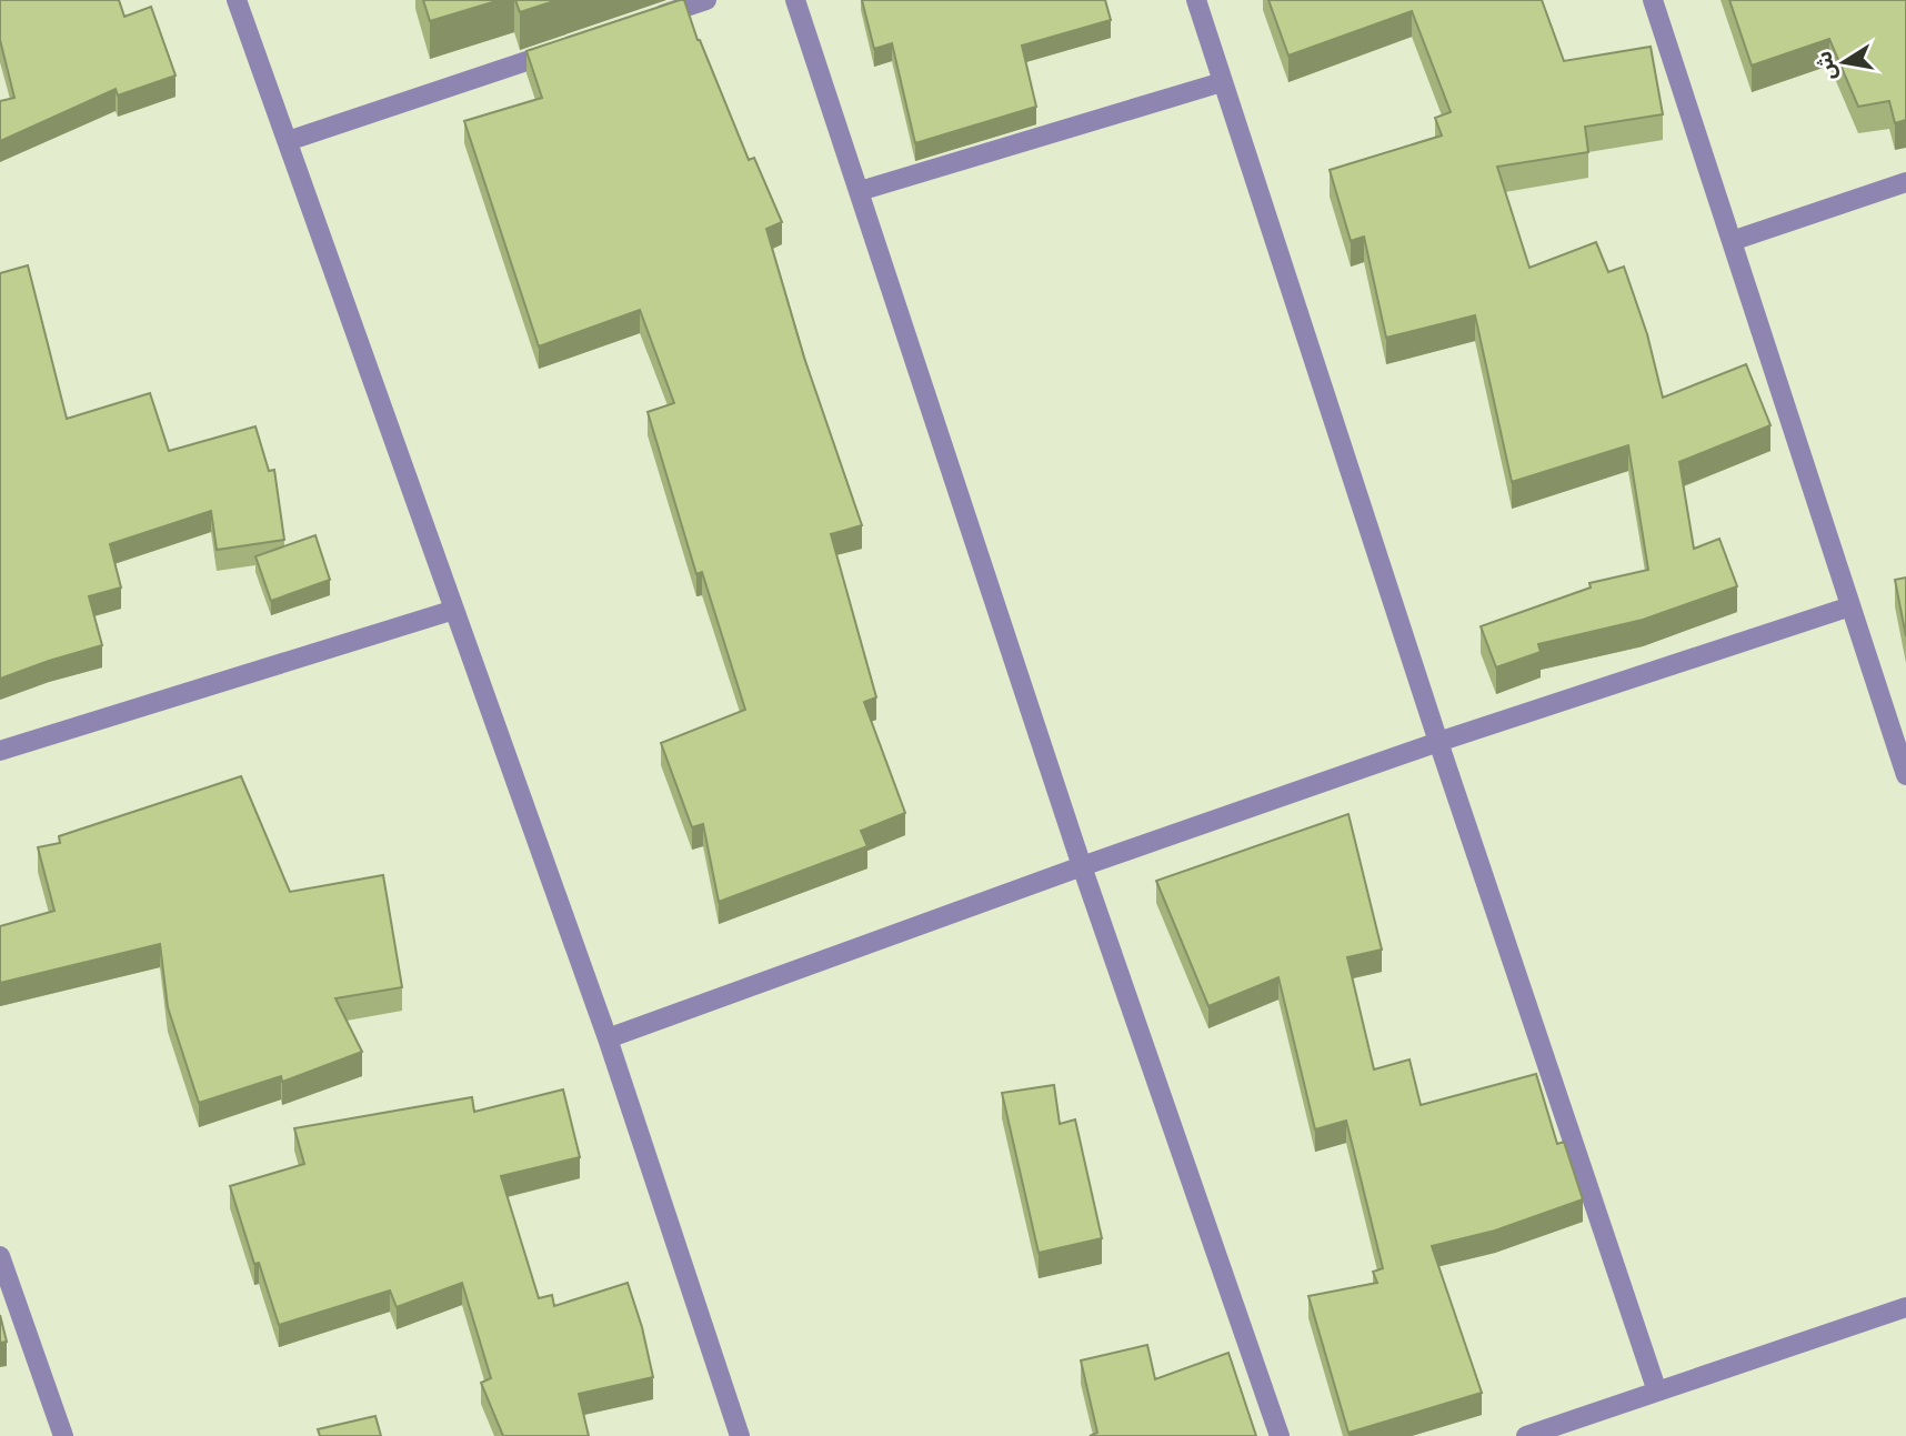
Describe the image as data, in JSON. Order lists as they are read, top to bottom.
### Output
{
  "north": "left"
}
